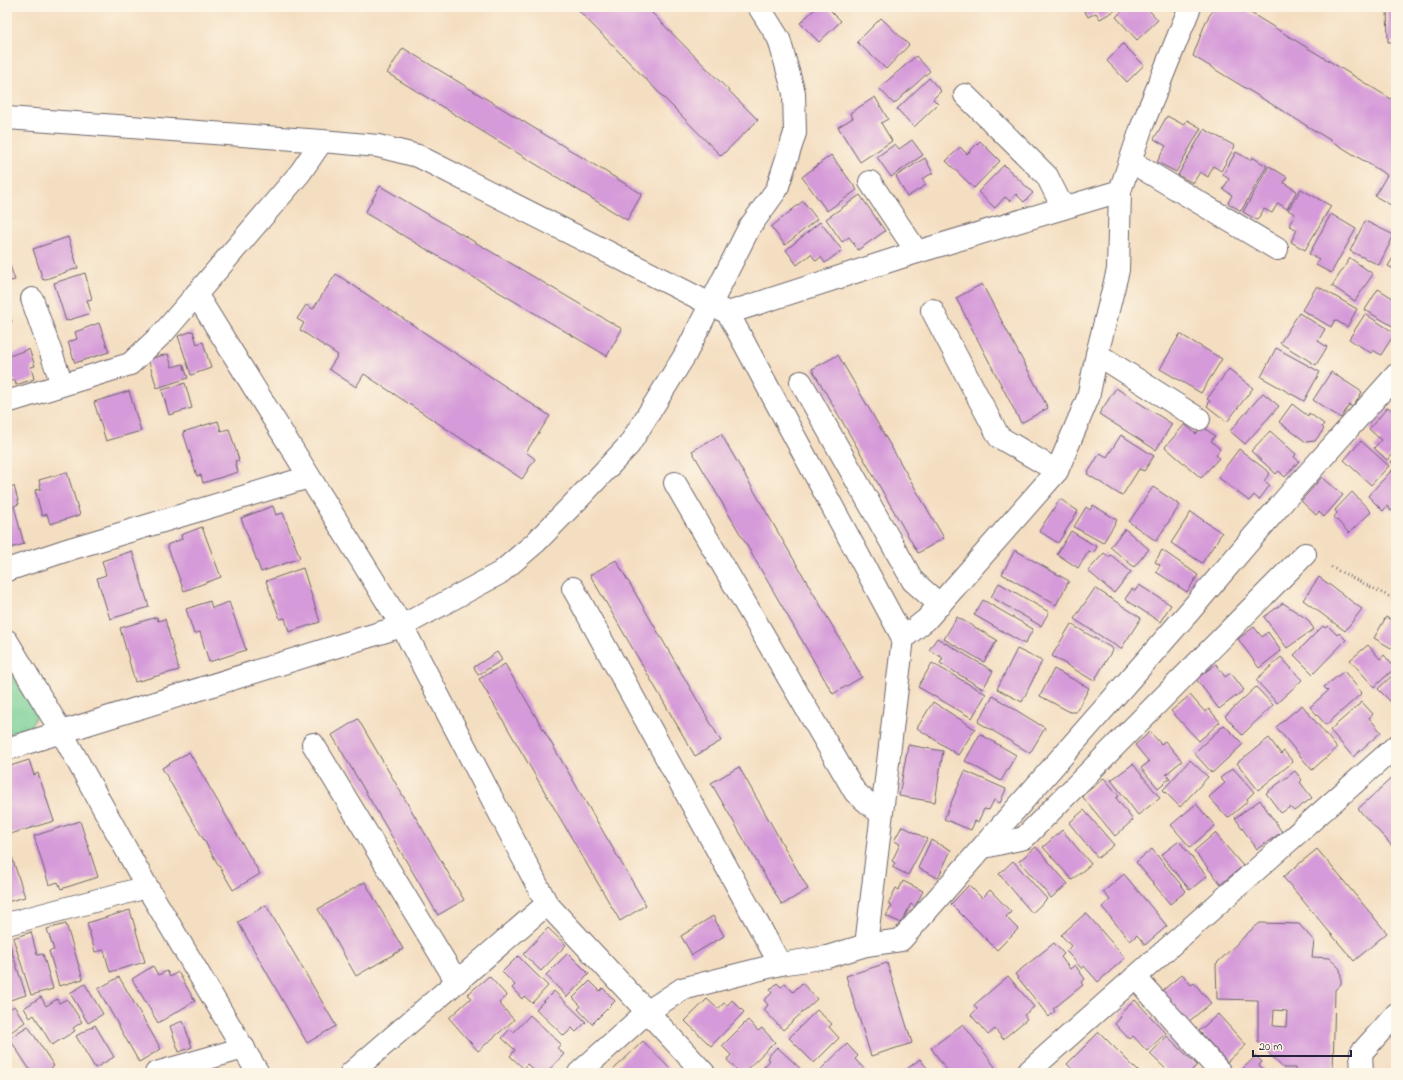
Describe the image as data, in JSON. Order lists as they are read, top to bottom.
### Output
{
  "scale_bar": "20 m"
}
